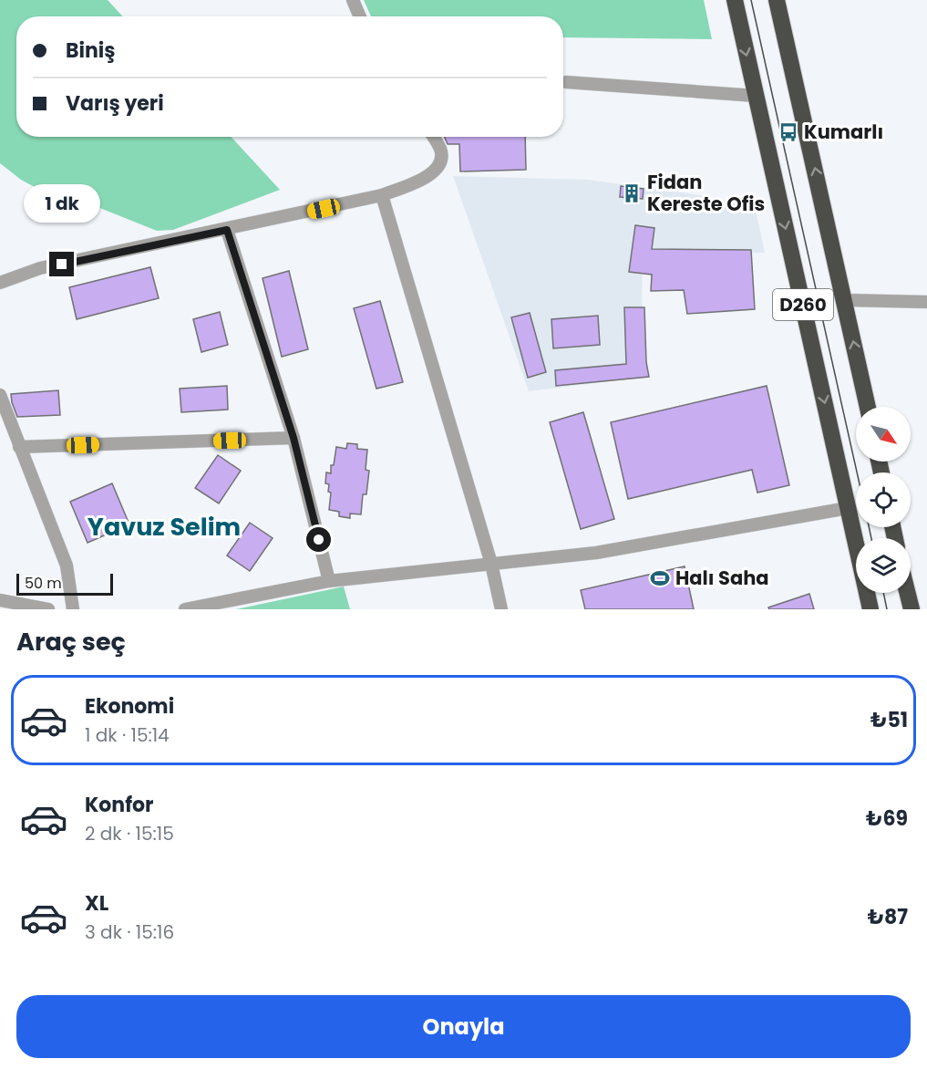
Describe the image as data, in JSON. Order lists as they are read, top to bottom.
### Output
{
  "streets": {
    "highway": ["D260"]
  },
  "districts": ["Yavuz Selim"],
  "places": {
    "bus stop": ["Kumarlı"],
    "building": ["Fidan Kereste Ofis"],
    "sports": ["Halı Saha"]
  },
  "scale_bar": "50 m",
  "north": "bottom right",
  "page": {
    "banner": ["Biniş", "Varış yeri"],
    "bubble": "1 dk",
    "scale": "50 m",
    "heading": "Araç seç",
    "list": [
      {
        "name": "Ekonomi",
        "note": "1 dk · 15:14",
        "value": "₺51"
      },
      {
        "name": "Konfor",
        "note": "2 dk · 15:15",
        "value": "₺69"
      },
      {
        "name": "XL",
        "note": "3 dk · 15:16",
        "value": "₺87"
      }
    ],
    "buttons": "Onayla"
  }
}
